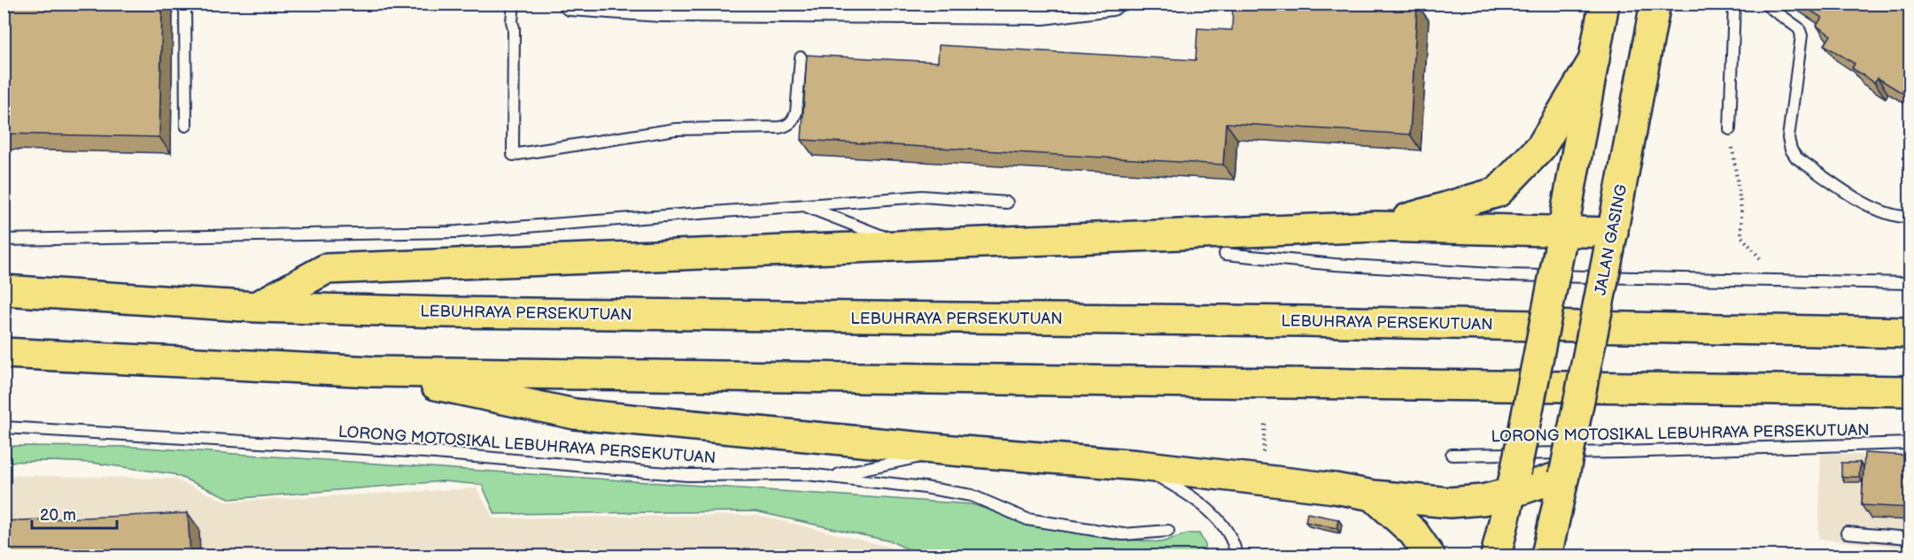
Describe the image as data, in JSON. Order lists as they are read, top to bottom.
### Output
{
  "streets": {
    "main road": ["JALAN GASING", "LEBUHRAYA PERSEKUTUAN"],
    "lane": ["LORONG MOTOSIKAL LEBUHRAYA PERSEKUTUAN"]
  },
  "scale_bar": "20 m"
}
